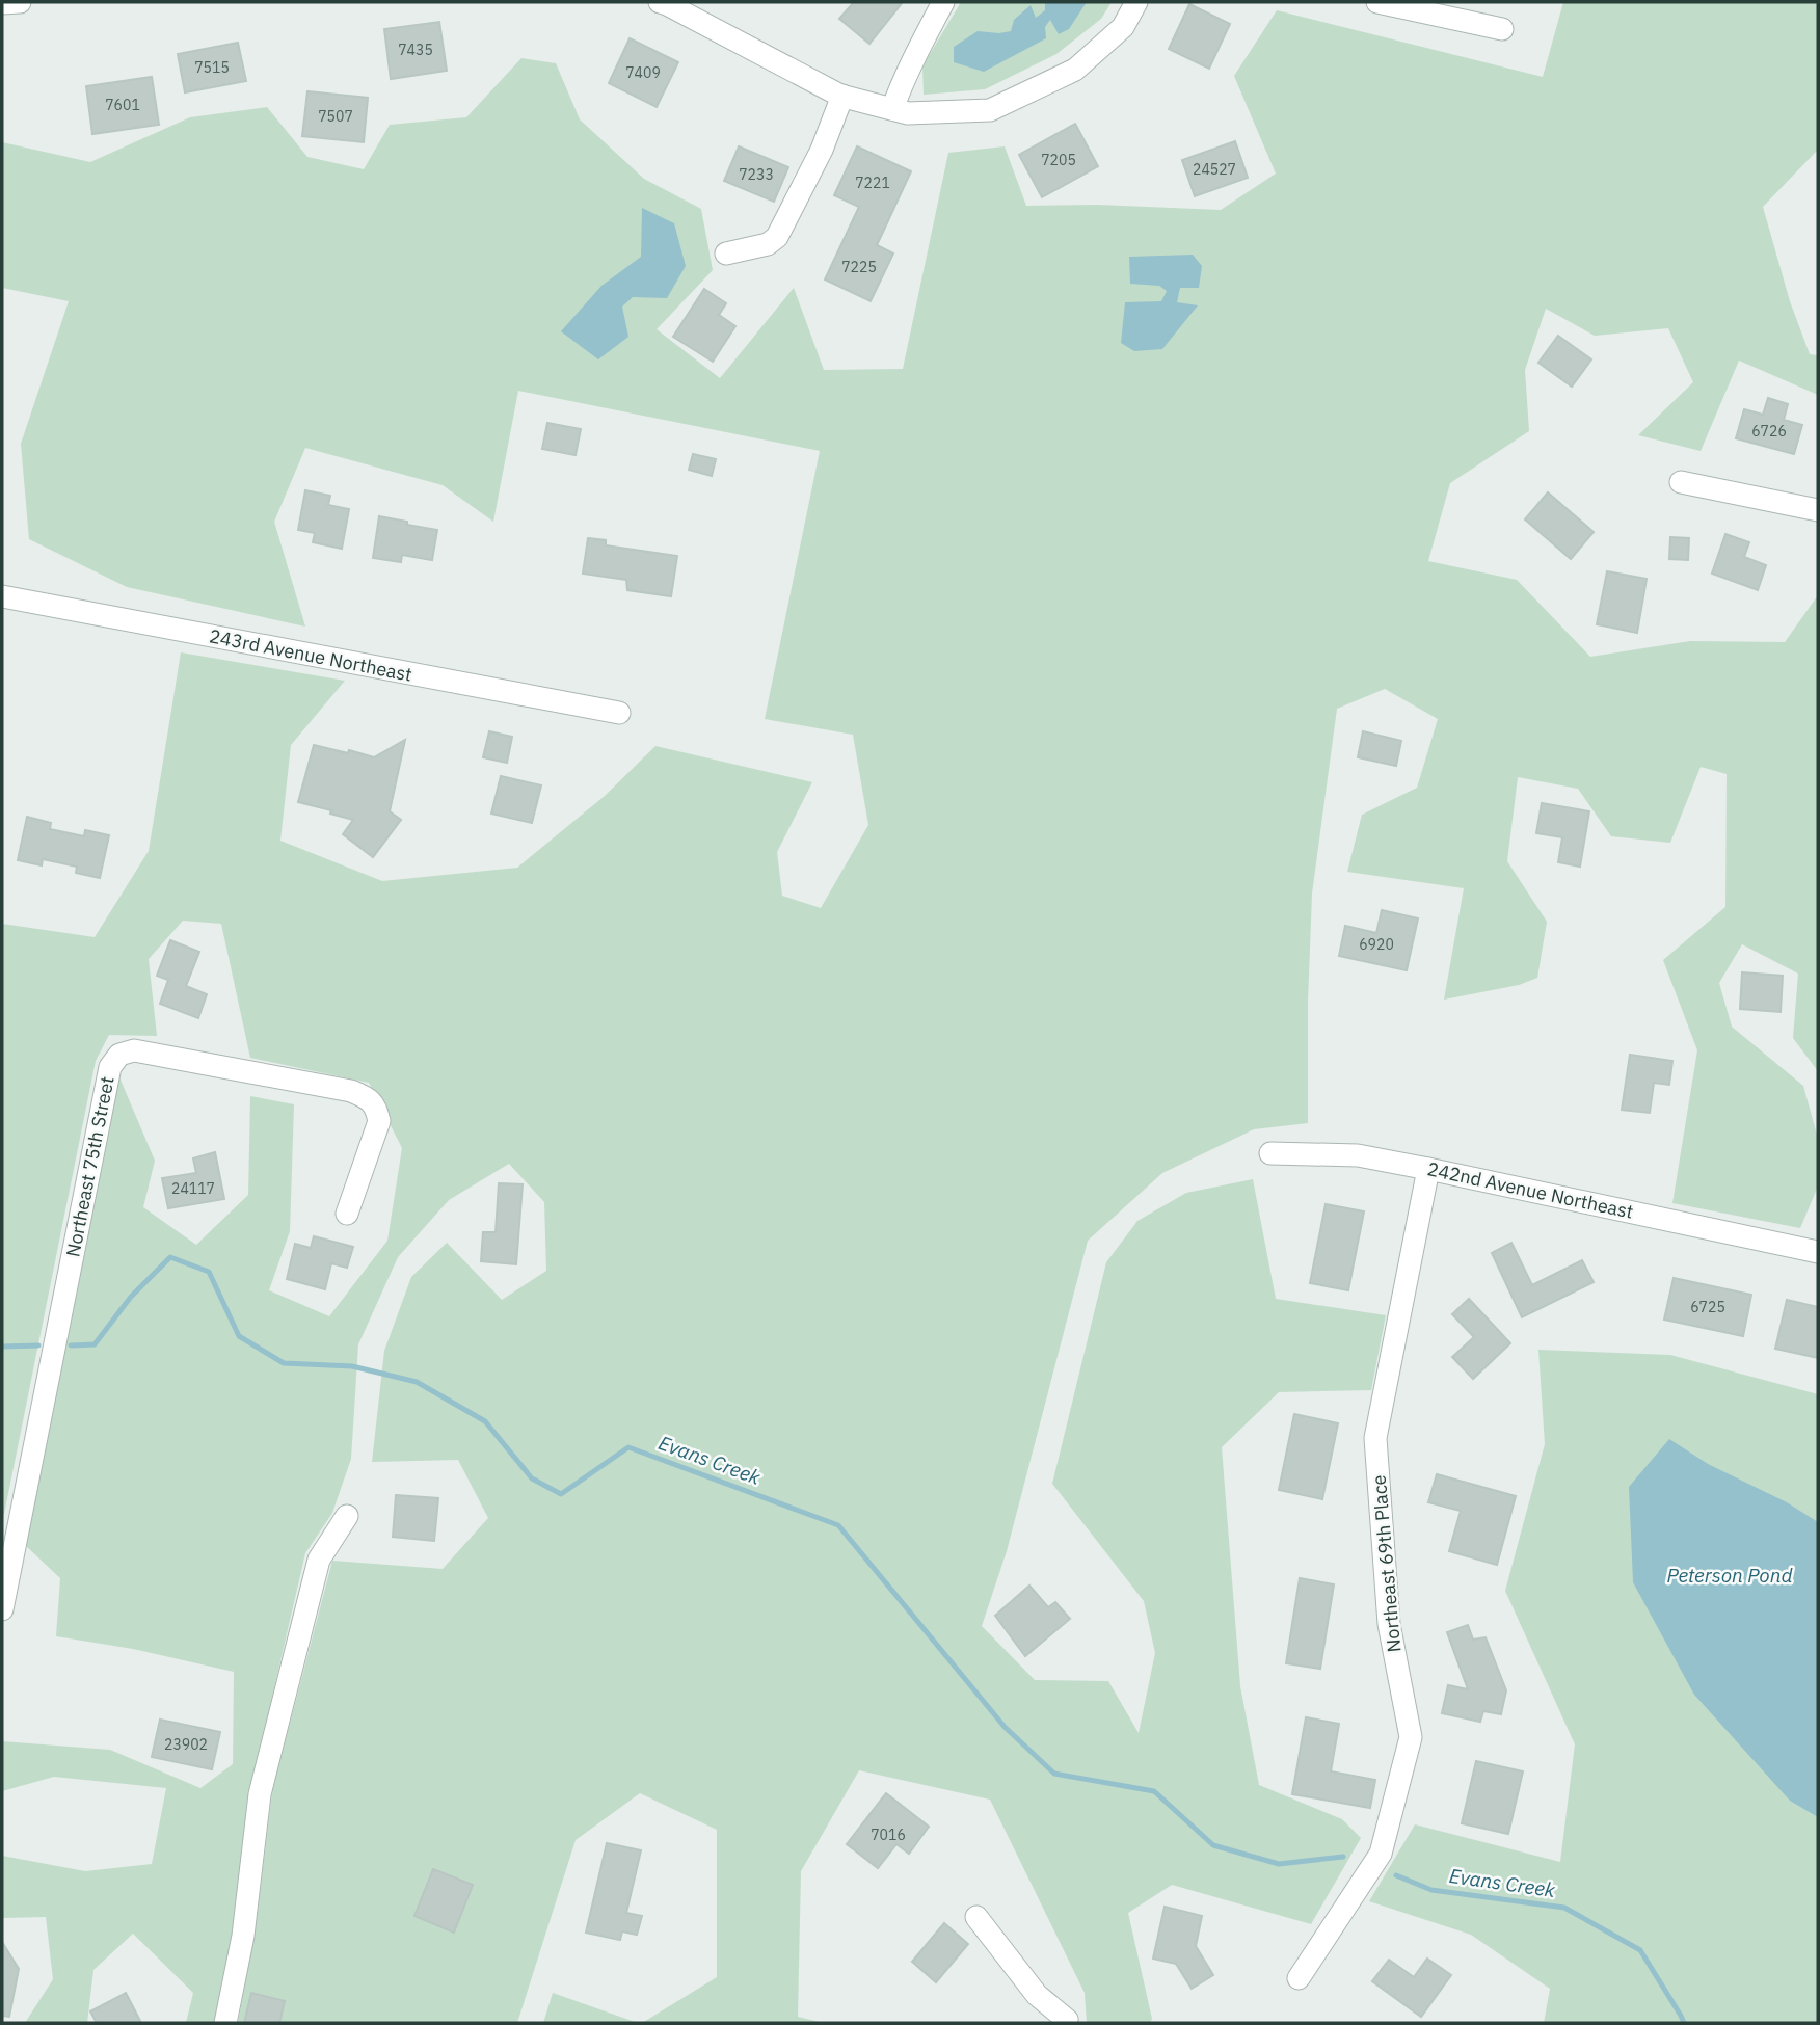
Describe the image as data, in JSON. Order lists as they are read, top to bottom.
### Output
{
  "streets": {
    "street": [
      "243rd Avenue Northeast",
      "Northeast 75th Street",
      "242nd Avenue Northeast",
      "Northeast 69th Place"
    ]
  },
  "crossings": [
    ["242nd Avenue Northeast", "Northeast 69th Place"]
  ],
  "water": ["Evans Creek", "Peterson Pond"],
  "house_numbers": [
    "7435",
    "7515",
    "7409",
    "7601",
    "7507",
    "7205",
    "24527",
    "7233",
    "7221",
    "7225",
    "6726",
    "6920",
    "24117",
    "6725",
    "23902",
    "7016"
  ]
}
